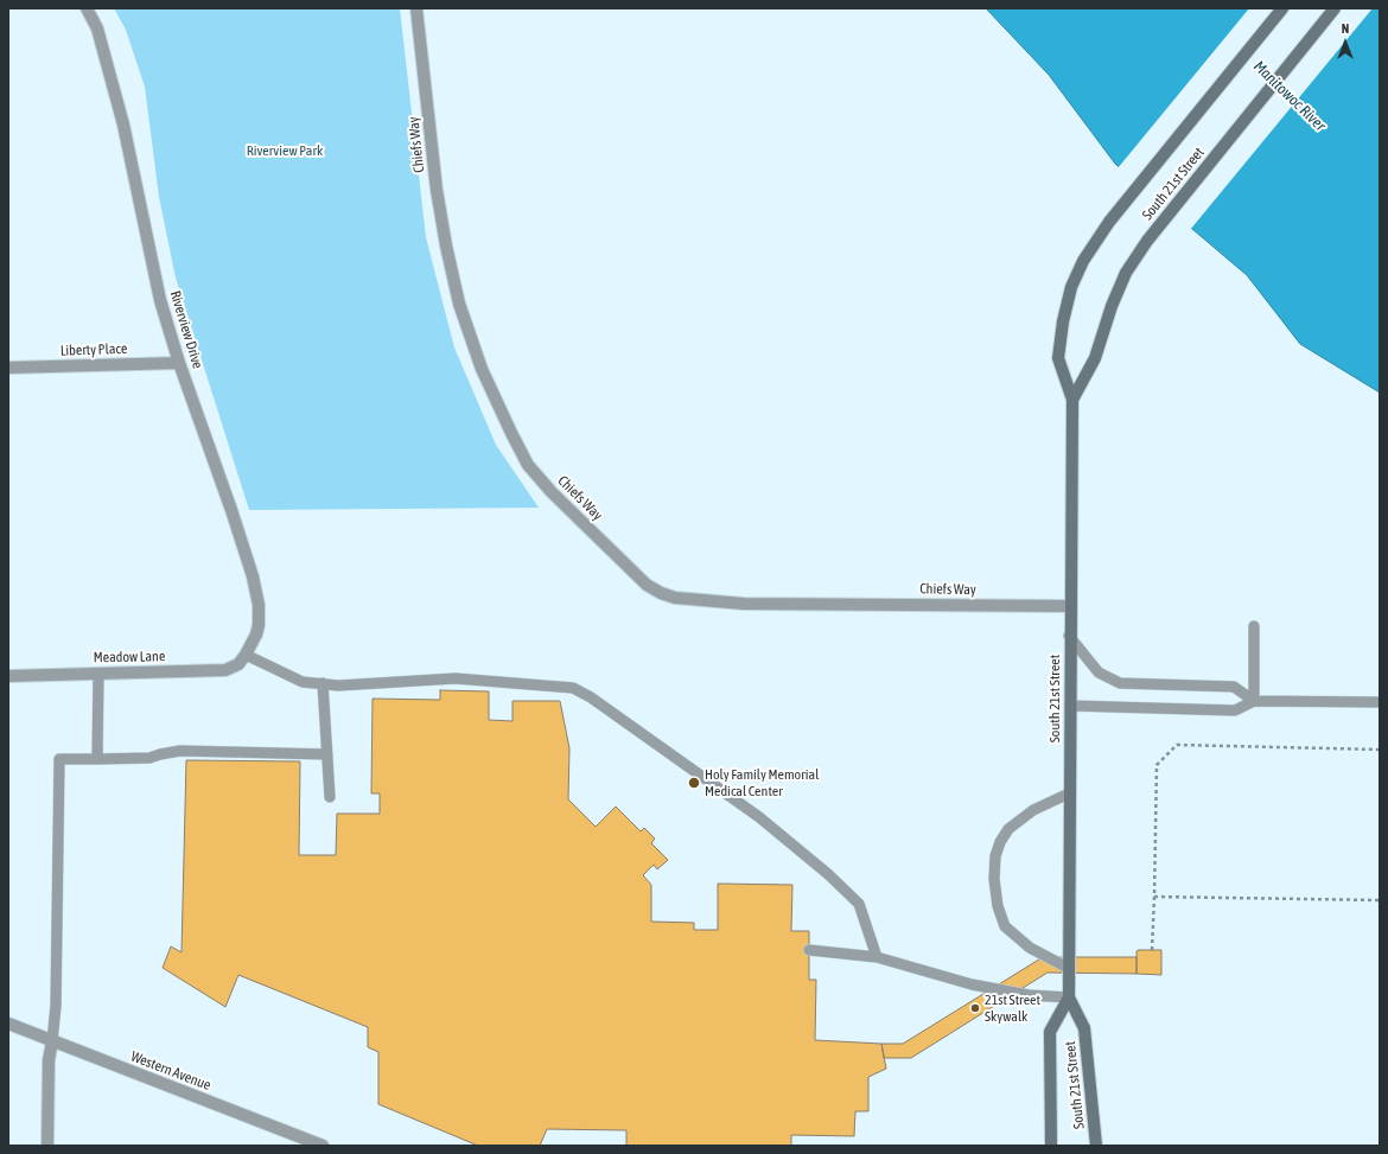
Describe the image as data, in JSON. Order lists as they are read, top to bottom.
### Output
{
  "streets": {
    "main road": ["South 21st Street"],
    "street": [
      "Chiefs Way",
      "Riverview Drive",
      "Liberty Place",
      "Meadow Lane",
      "Western Avenue"
    ]
  },
  "crossings": [
    ["Chiefs Way", "South 21st Street"],
    ["Riverview Drive", "Liberty Place"],
    ["Riverview Drive", "Meadow Lane"]
  ],
  "water": ["Manitowoc River"],
  "parks": ["Riverview Park"],
  "places": ["Holy Family Memorial Medical Center", "21st Street Skywalk"],
  "north": "top"
}
